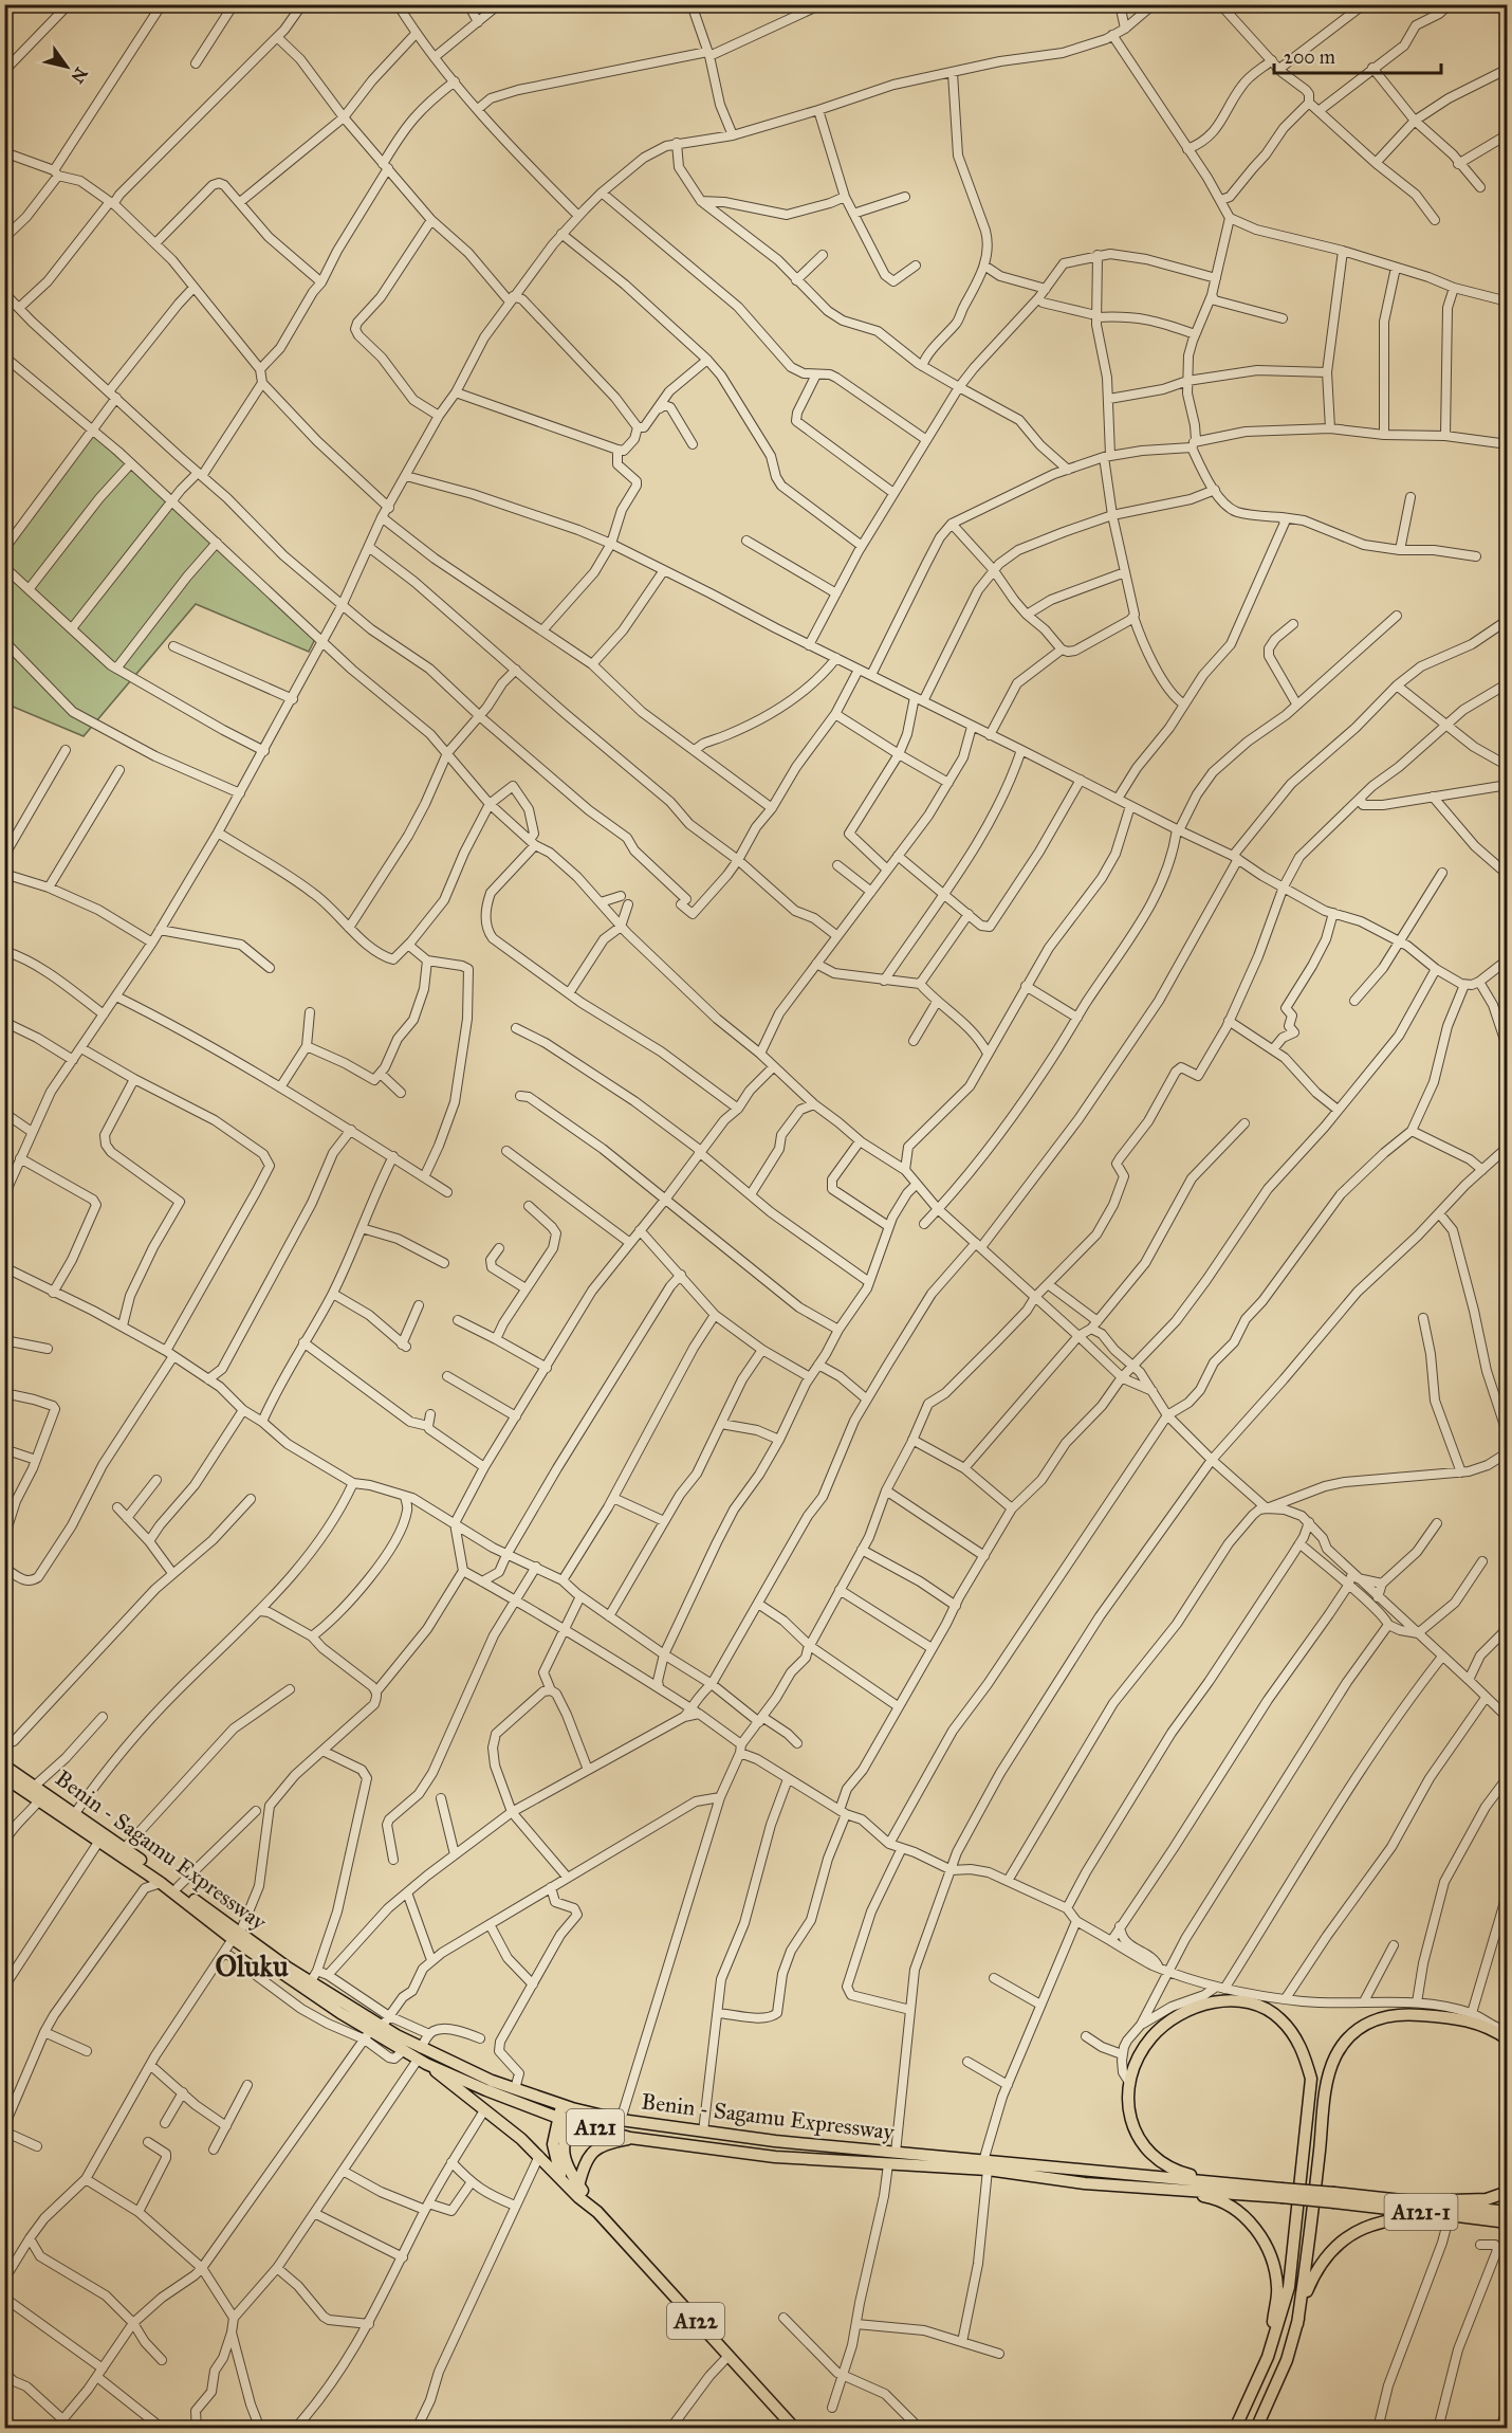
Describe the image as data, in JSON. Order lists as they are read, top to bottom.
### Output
{
  "streets": {
    "highway": [
      "Benin - Sagamu Expressway",
      "A121",
      "A121-1",
      "A122"
    ]
  },
  "crossings": [
    ["Benin - Sagamu Expressway", "A121"],
    ["Benin - Sagamu Expressway", "A122"],
    ["A121", "A121-1"],
    ["A121", "A122"]
  ],
  "districts": ["Oluku"],
  "scale_bar": "200 m",
  "north": "bottom right"
}
